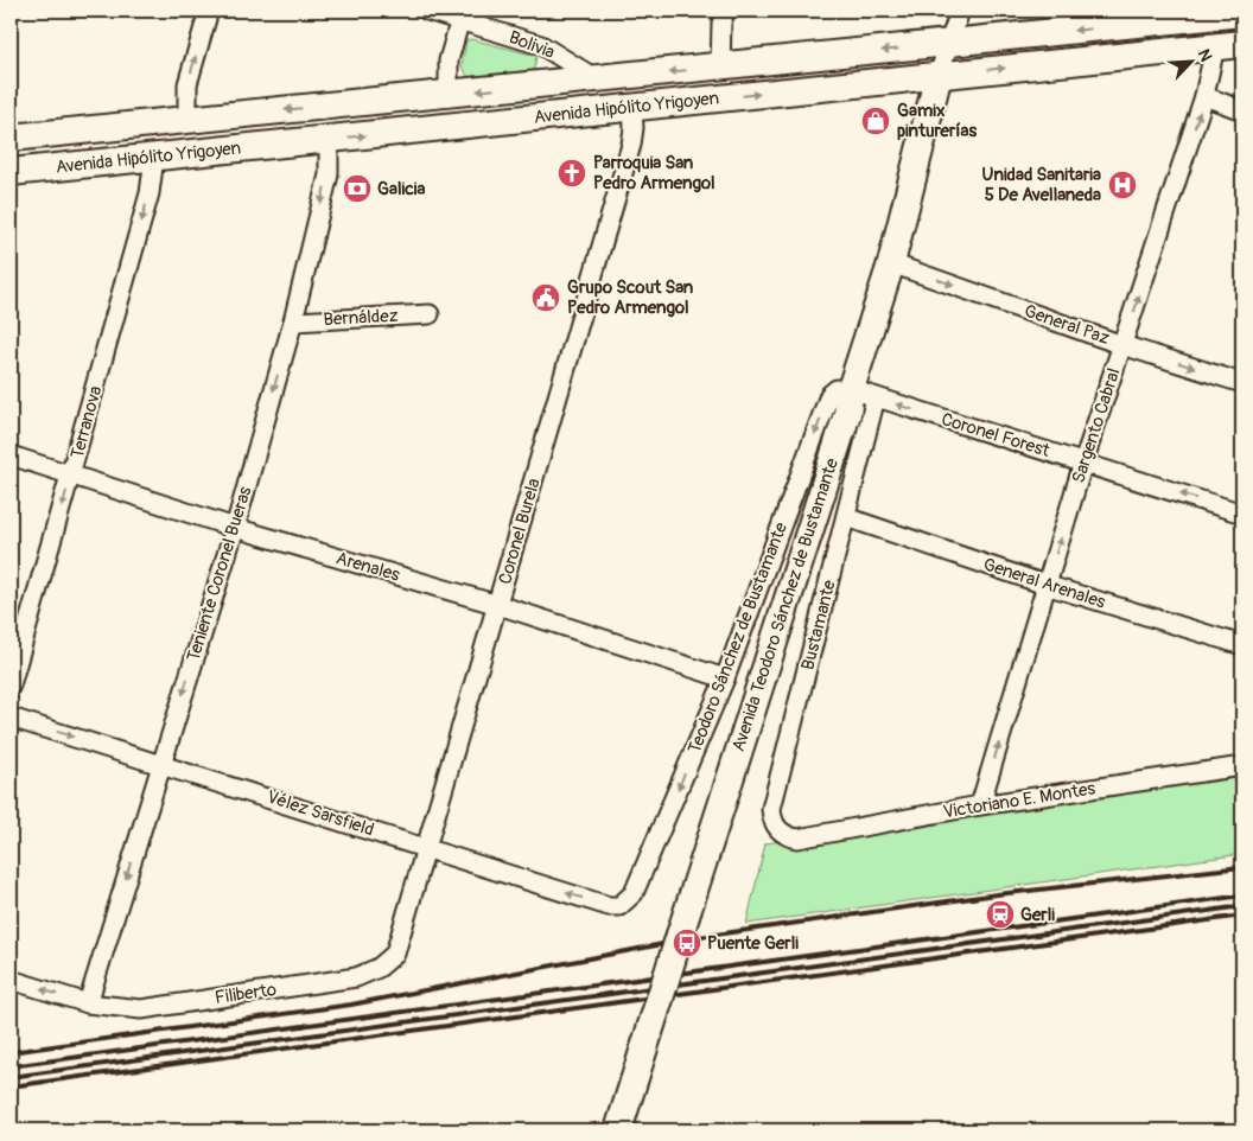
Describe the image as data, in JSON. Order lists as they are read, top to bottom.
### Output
{
  "streets": {
    "main road": ["Avenida Hipólito Yrigoyen", "Avenida Teodoro Sánchez de Bustamante"],
    "street": [
      "Bolivia",
      "Bernáldez",
      "General Paz",
      "Terranova",
      "Sargento Cabral",
      "Coronel Forest",
      "Coronel Burela",
      "Arenales",
      "Teniente Coronel Bueras",
      "General Arenales",
      "Bustamante",
      "Teodoro Sánchez de Bustamante",
      "Victoriano E. Montes",
      "Vélez Sarsfield",
      "Filiberto"
    ]
  },
  "crossings": [
    ["Bolivia", "Avenida Hipólito Yrigoyen"],
    ["Avenida Hipólito Yrigoyen", "Terranova"],
    ["Avenida Hipólito Yrigoyen", "Sargento Cabral"],
    ["Avenida Hipólito Yrigoyen", "Coronel Burela"],
    ["Avenida Hipólito Yrigoyen", "Teniente Coronel Bueras"],
    ["Avenida Hipólito Yrigoyen", "Avenida Teodoro Sánchez de Bustamante"],
    ["Bernáldez", "Teniente Coronel Bueras"],
    ["General Paz", "Sargento Cabral"],
    ["General Paz", "Avenida Teodoro Sánchez de Bustamante"],
    ["Terranova", "Arenales"],
    ["Sargento Cabral", "Coronel Forest"],
    ["Sargento Cabral", "General Arenales"],
    ["Sargento Cabral", "Victoriano E. Montes"],
    ["Coronel Forest", "Avenida Teodoro Sánchez de Bustamante"],
    ["Coronel Forest", "Bustamante"],
    ["Coronel Forest", "Teodoro Sánchez de Bustamante"],
    ["Coronel Burela", "Arenales"],
    ["Coronel Burela", "Vélez Sarsfield"],
    ["Coronel Burela", "Filiberto"],
    ["Arenales", "Teniente Coronel Bueras"],
    ["Arenales", "Teodoro Sánchez de Bustamante"],
    ["Teniente Coronel Bueras", "Vélez Sarsfield"],
    ["Teniente Coronel Bueras", "Filiberto"],
    ["General Arenales", "Bustamante"],
    ["Avenida Teodoro Sánchez de Bustamante", "Bustamante"],
    ["Avenida Teodoro Sánchez de Bustamante", "Teodoro Sánchez de Bustamante"],
    ["Bustamante", "Teodoro Sánchez de Bustamante"],
    ["Bustamante", "Victoriano E. Montes"],
    ["Teodoro Sánchez de Bustamante", "Vélez Sarsfield"]
  ],
  "one_way": [
    "General Paz",
    "Terranova",
    "Sargento Cabral",
    "Coronel Forest",
    "Teniente Coronel Bueras",
    "Teodoro Sánchez de Bustamante"
  ],
  "places": {
    "shop": ["Gamix pinturerías"],
    "church": ["Parroquia San Pedro Armengol"],
    "hospital": ["Unidad Sanitaria 5 De Avellaneda"],
    "bank": ["Galicia"],
    "public building": ["Grupo Scout San Pedro Armengol"],
    "station": ["Gerli"],
    "bus stop": ["Puente Gerli"]
  },
  "north": "top right"
}
